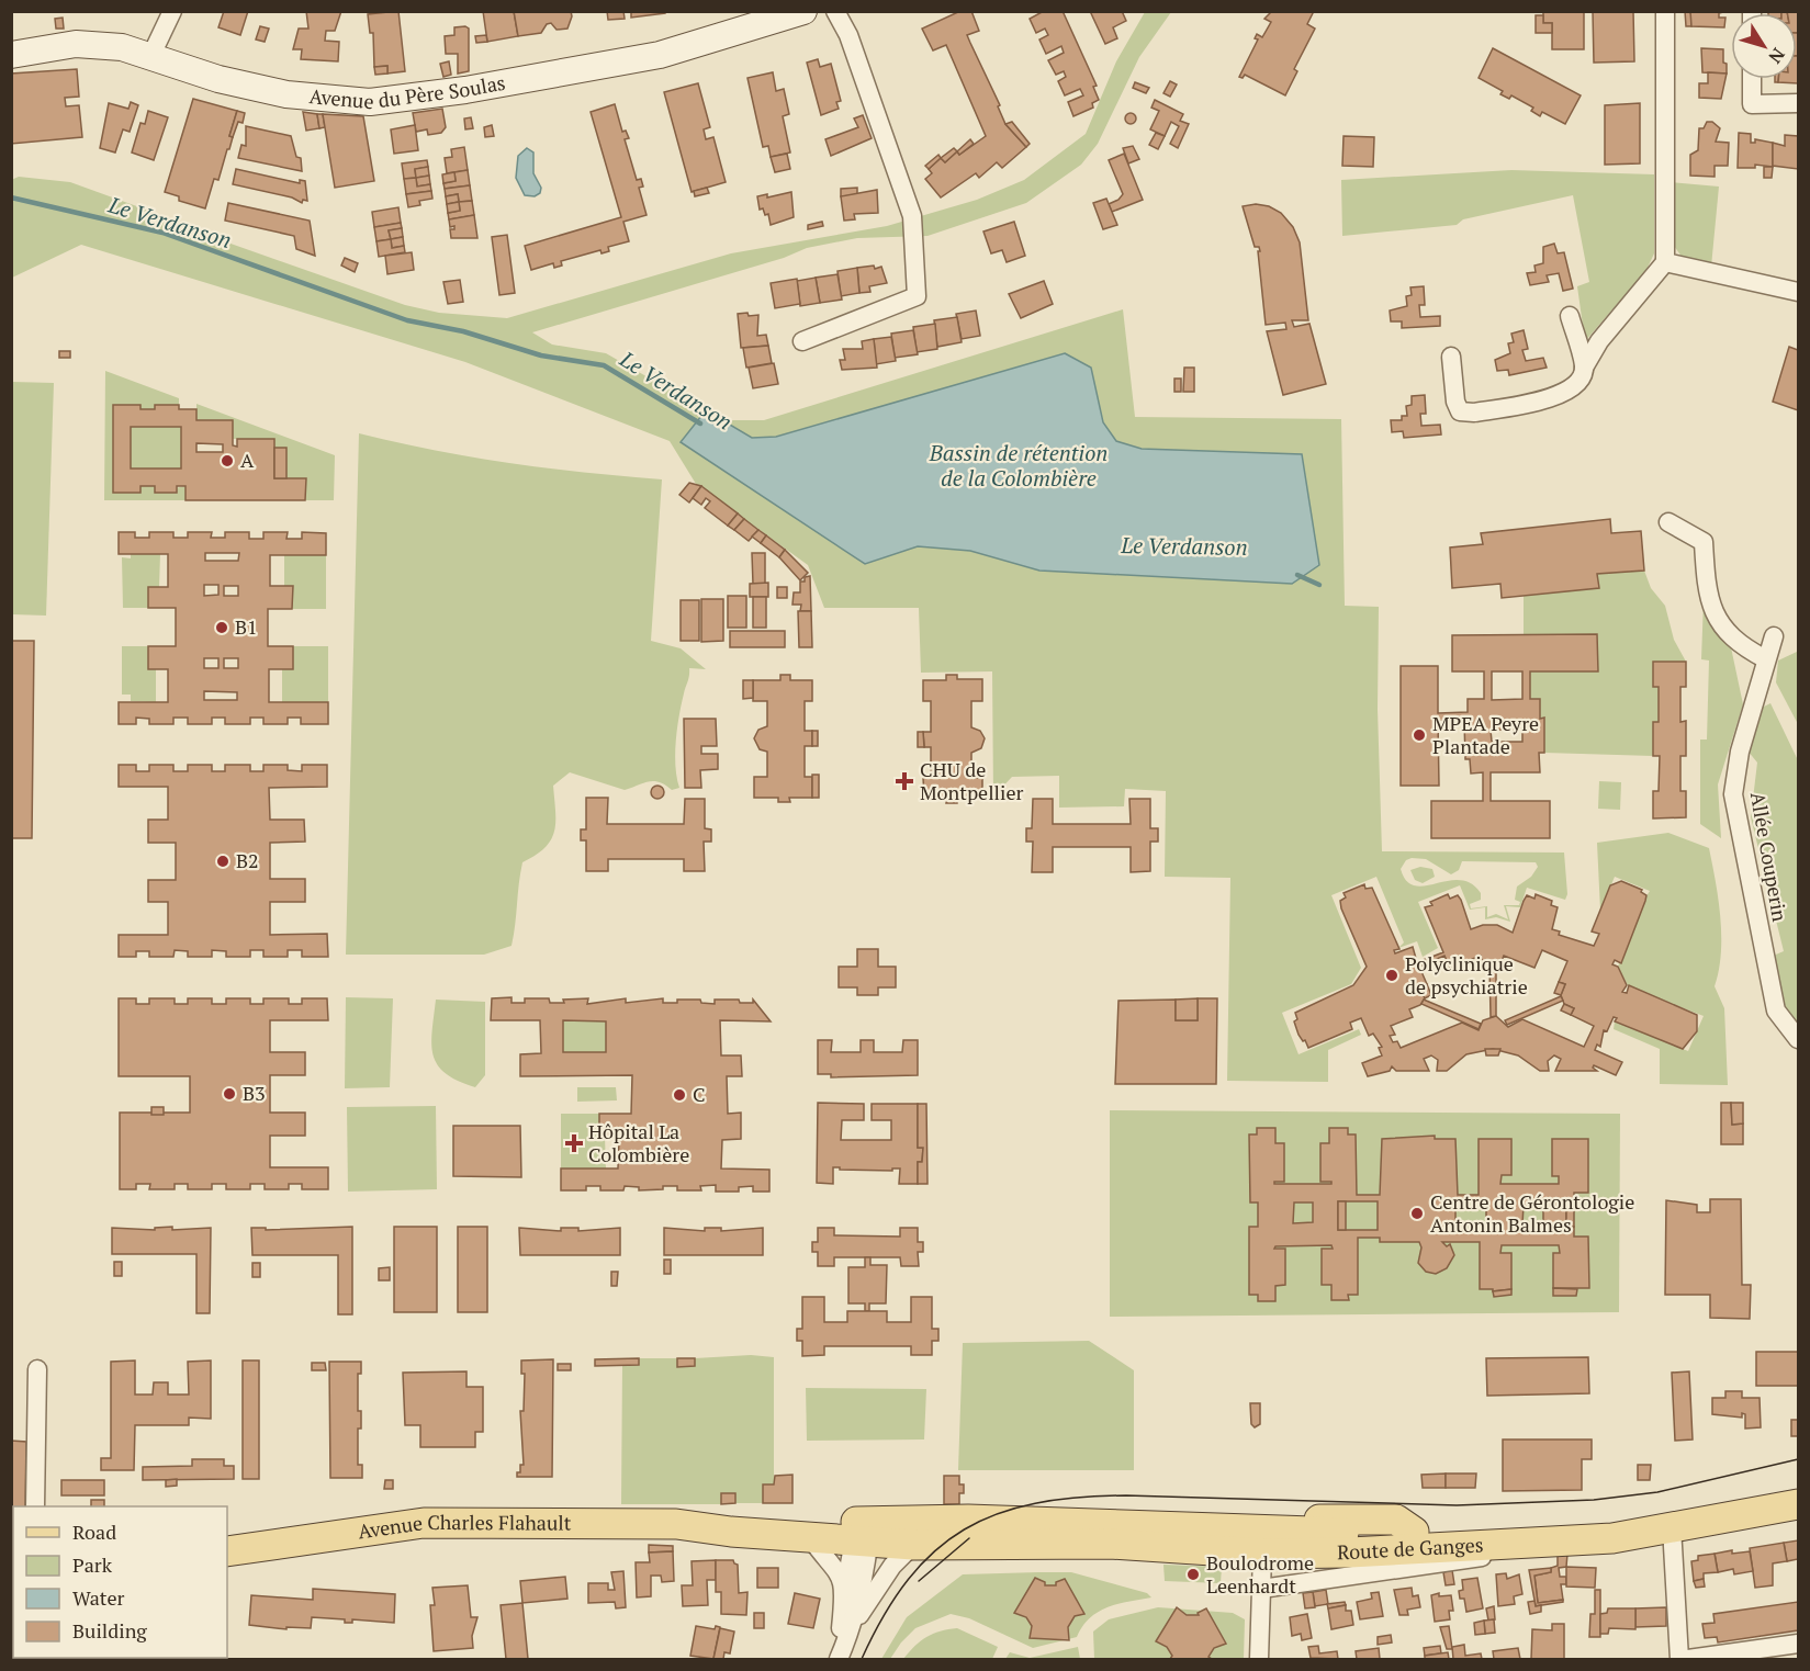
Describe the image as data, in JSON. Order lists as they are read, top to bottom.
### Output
{
  "streets": {
    "main road": ["Avenue du Père Soulas", "Avenue Charles Flahault", "Route de Ganges"],
    "street": ["Allée Couperin"]
  },
  "crossings": [
    ["Avenue Charles Flahault", "Route de Ganges"]
  ],
  "water": ["Le Verdanson", "Bassin de rétention de la Colombière"],
  "places": {
    "other": [
      "A",
      "B1",
      "MPEA Peyre Plantade",
      "B2",
      "Polyclinique de psychiatrie",
      "B3",
      "C",
      "Centre de Gérontologie Antonin Balmes",
      "Boulodrome Leenhardt"
    ],
    "health": ["CHU de Montpellier", "Hôpital La Colombière"]
  },
  "legend": [
    "Road",
    "Park",
    "Water",
    "Building"
  ],
  "north": "bottom right"
}
